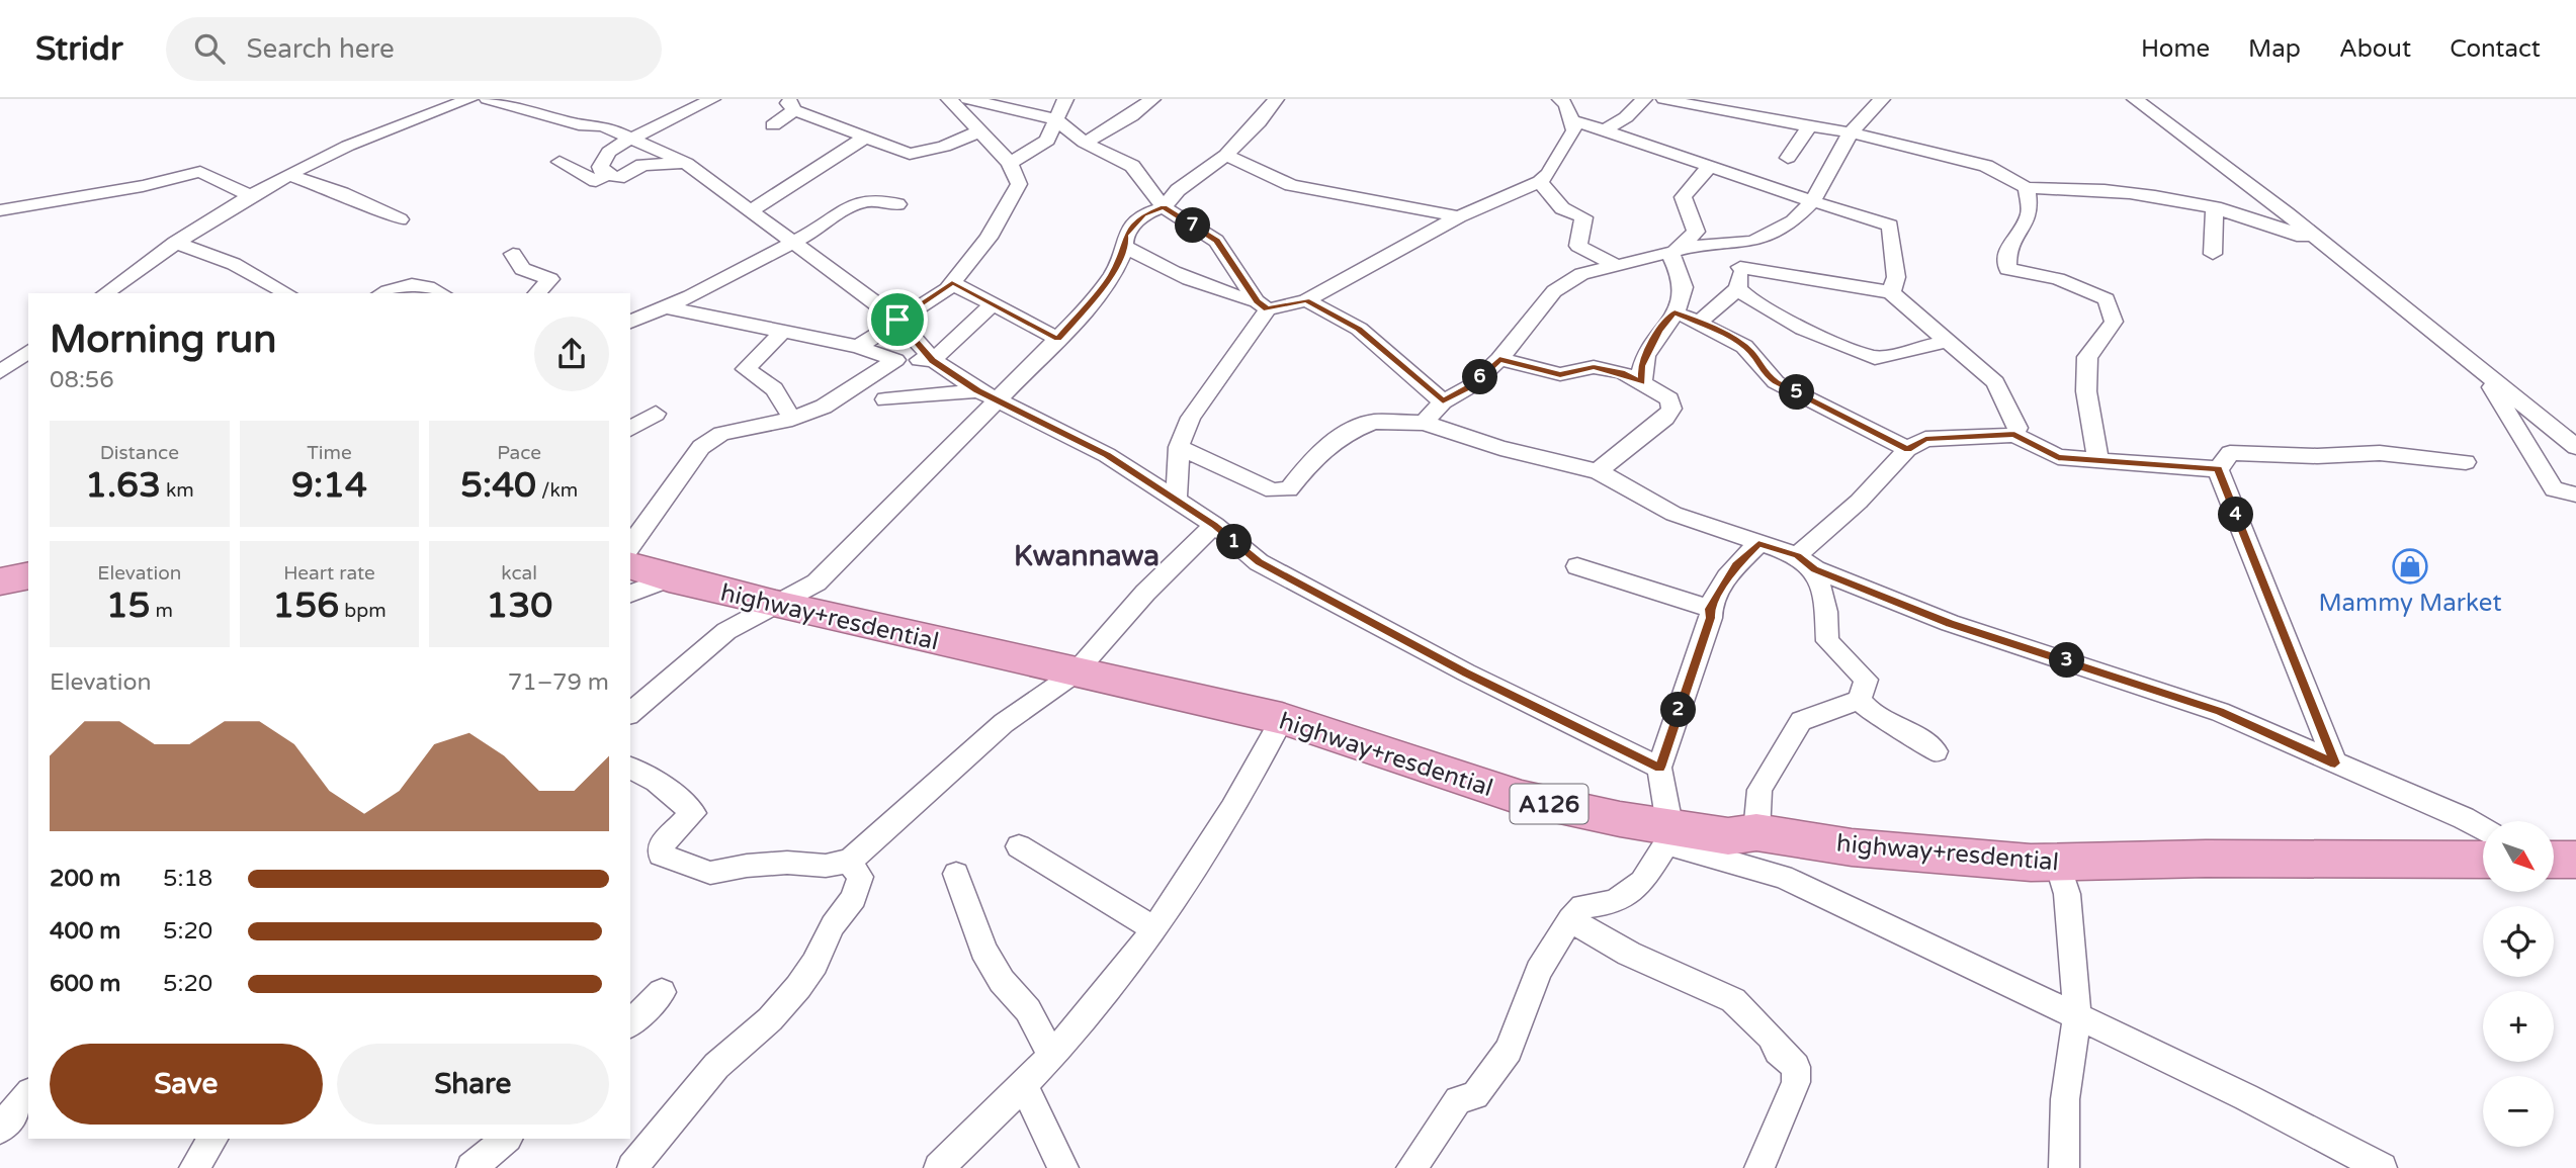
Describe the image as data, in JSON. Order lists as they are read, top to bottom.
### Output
{
  "streets": {
    "highway": ["highway+resdential", "A126"]
  },
  "districts": ["Kwannawa"],
  "places": {
    "shop": ["Mammy Market"]
  },
  "north": "bottom right",
  "page": {
    "header": "Stridr",
    "search": "Search here",
    "nav": [
      "Home",
      "Map",
      "About",
      "Contact"
    ],
    "pins": [
      "7",
      "6",
      "5",
      "4",
      "1",
      "3",
      "2"
    ],
    "heading": ["Morning run", "08:56"],
    "stats": [
      ["Distance", "1.63 km"],
      ["Time", "9:14"],
      ["Pace", "5:40 /km"],
      ["Elevation", "15 m"],
      ["Heart rate", "156 bpm"],
      ["kcal", "130"]
    ],
    "chart": ["Elevation", "71–79 m"],
    "map_buttons": ["+", "−"],
    "list": [
      {
        "name": "200 m",
        "note": "5:18"
      },
      {
        "name": "400 m",
        "note": "5:20"
      },
      {
        "name": "600 m",
        "note": "5:20"
      }
    ],
    "buttons": ["Save", "Share"]
  }
}
